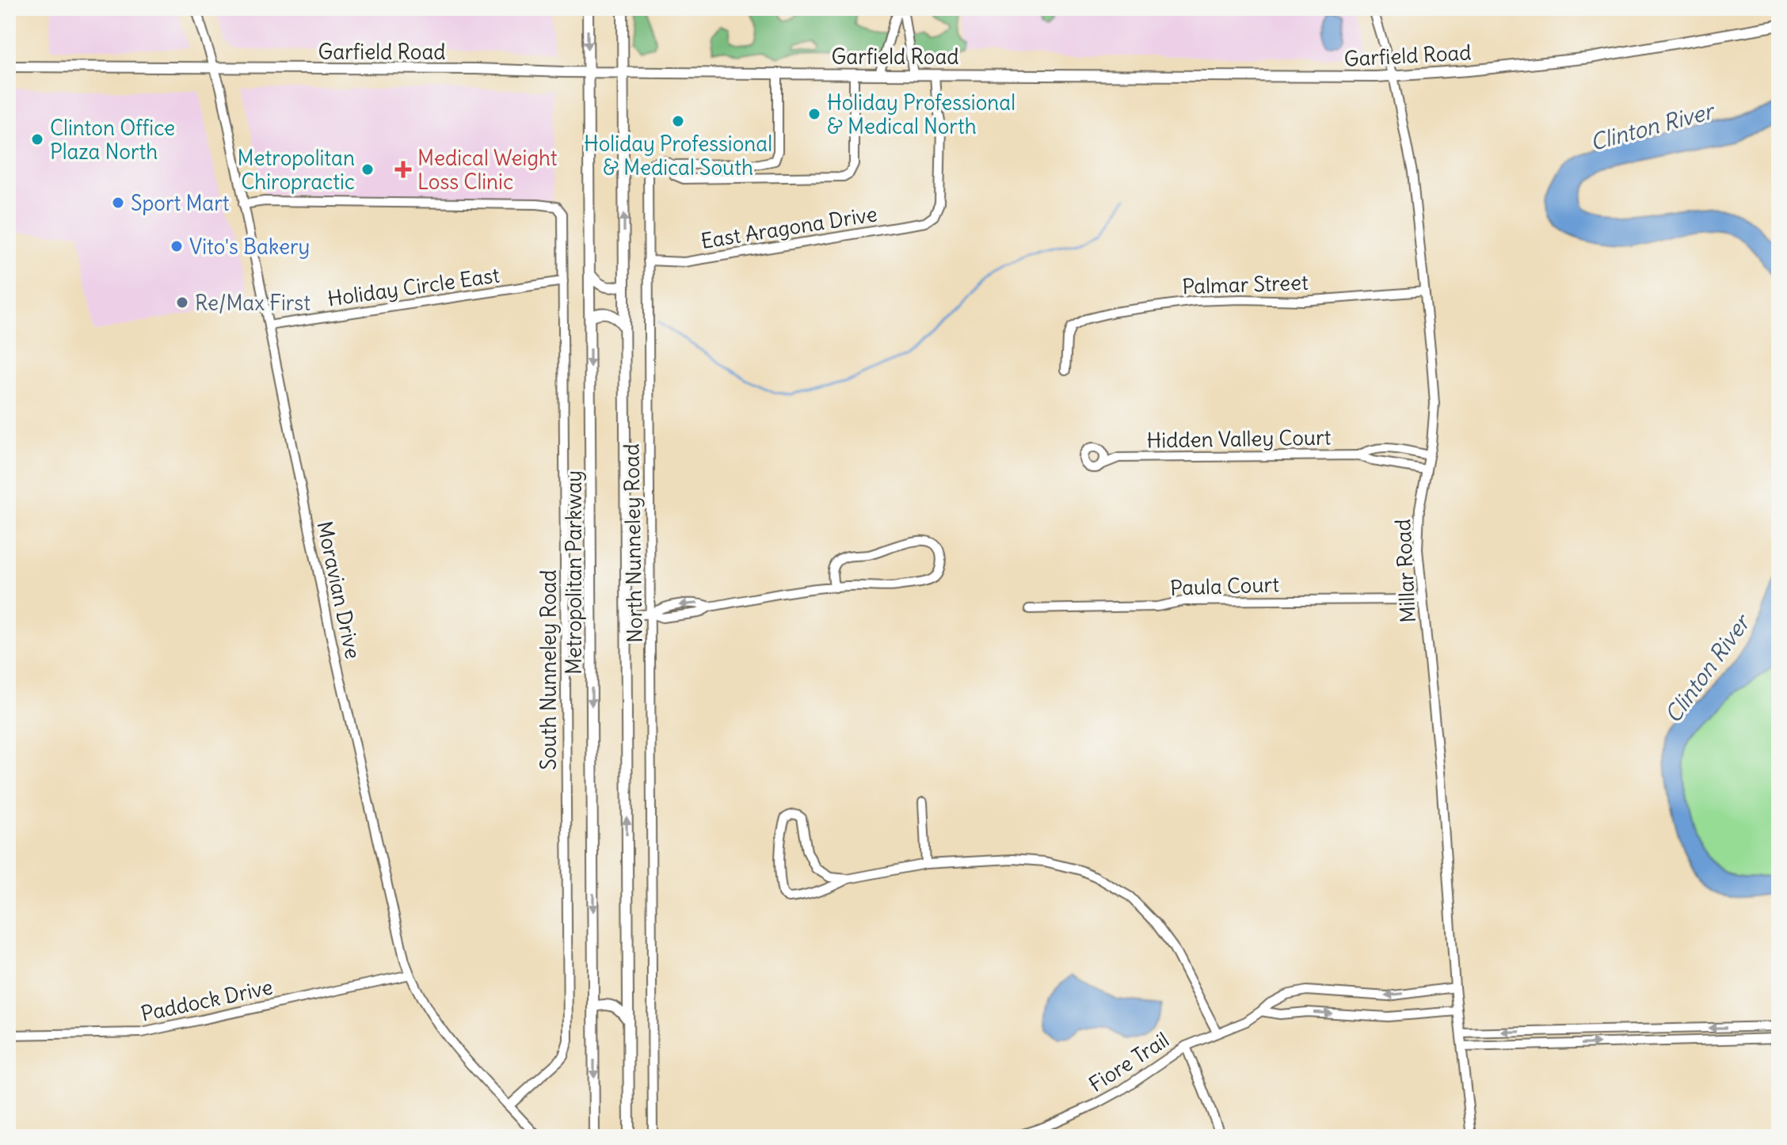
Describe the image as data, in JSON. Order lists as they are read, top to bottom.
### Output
{
  "streets": {
    "main road": ["Garfield Road", "Metropolitan Parkway"],
    "street": [
      "East Aragona Drive",
      "Palmar Street",
      "Holiday Circle East",
      "Hidden Valley Court",
      "North Nunneley Road",
      "Millar Road",
      "Paula Court",
      "Moravian Drive",
      "South Nunneley Road",
      "Paddock Drive",
      "Fiore Trail"
    ]
  },
  "crossings": [
    ["Garfield Road", "East Aragona Drive"],
    ["Garfield Road", "North Nunneley Road"],
    ["Garfield Road", "Millar Road"],
    ["Garfield Road", "Metropolitan Parkway"],
    ["Garfield Road", "Moravian Drive"],
    ["East Aragona Drive", "North Nunneley Road"],
    ["Palmar Street", "Millar Road"],
    ["Holiday Circle East", "Moravian Drive"],
    ["Holiday Circle East", "South Nunneley Road"],
    ["Hidden Valley Court", "Millar Road"],
    ["Millar Road", "Paula Court"],
    ["Millar Road", "Fiore Trail"],
    ["Moravian Drive", "South Nunneley Road"],
    ["Moravian Drive", "Paddock Drive"]
  ],
  "water": ["Clinton River"],
  "places": {
    "other": [
      "Holiday Professional & Medical North",
      "Holiday Professional & Medical South",
      "Clinton Office Plaza North",
      "Metropolitan Chiropractic",
      "Sport Mart",
      "Vito's Bakery",
      "Re/Max First"
    ],
    "health": ["Medical Weight Loss Clinic"]
  }
}
